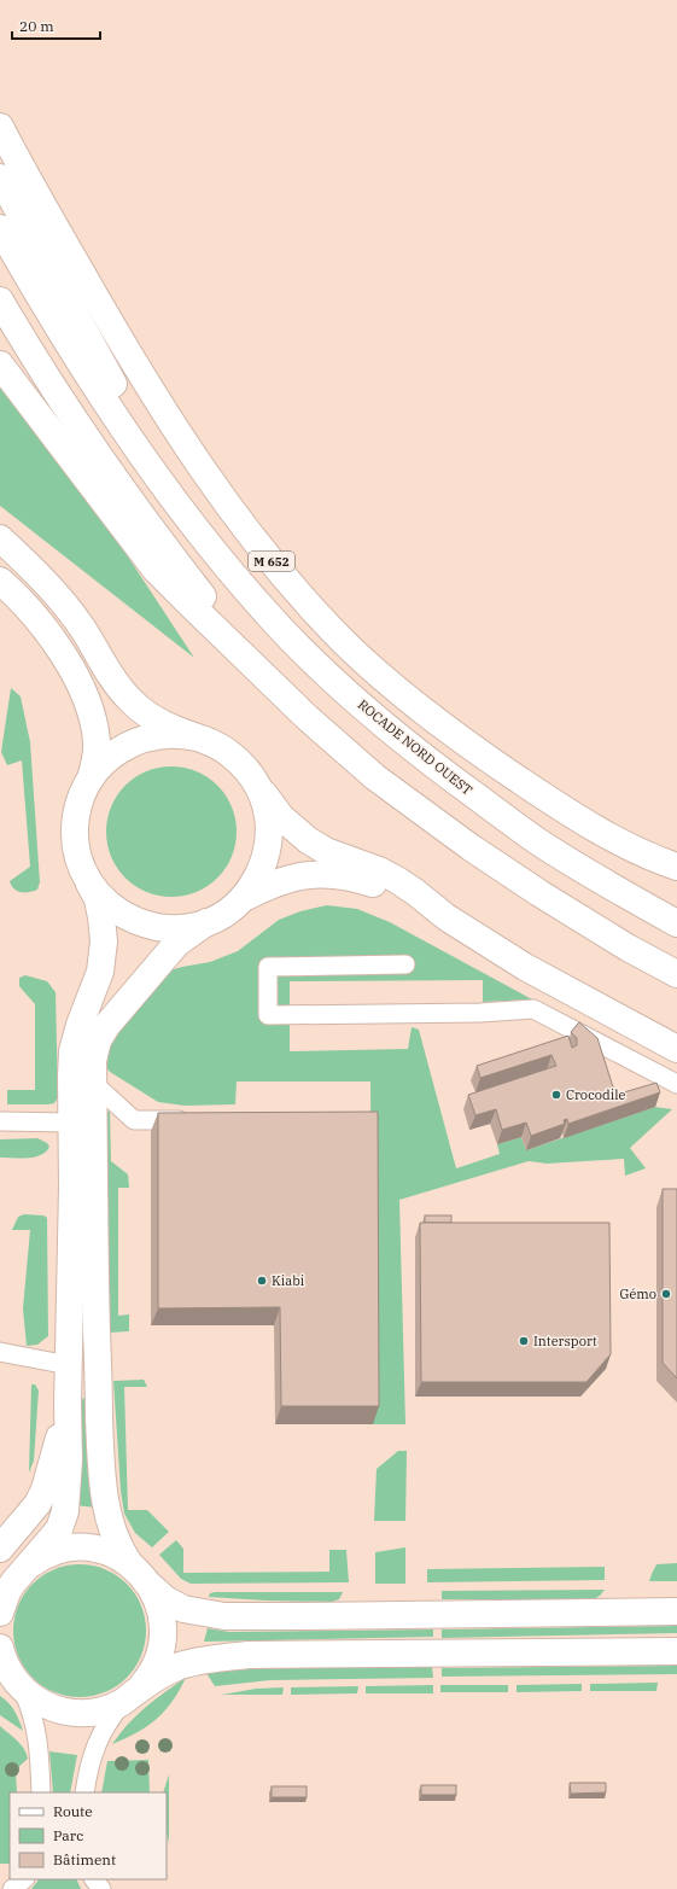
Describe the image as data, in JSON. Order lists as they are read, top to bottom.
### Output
{
  "streets": {
    "main road": ["M 652", "ROCADE NORD OUEST"]
  },
  "crossings": [
    ["M 652", "ROCADE NORD OUEST"]
  ],
  "places": [
    "Crocodile",
    "Kiabi",
    "Gémo",
    "Intersport"
  ],
  "legend": ["Route", "Parc", "Bâtiment"],
  "scale_bar": "20 m"
}
